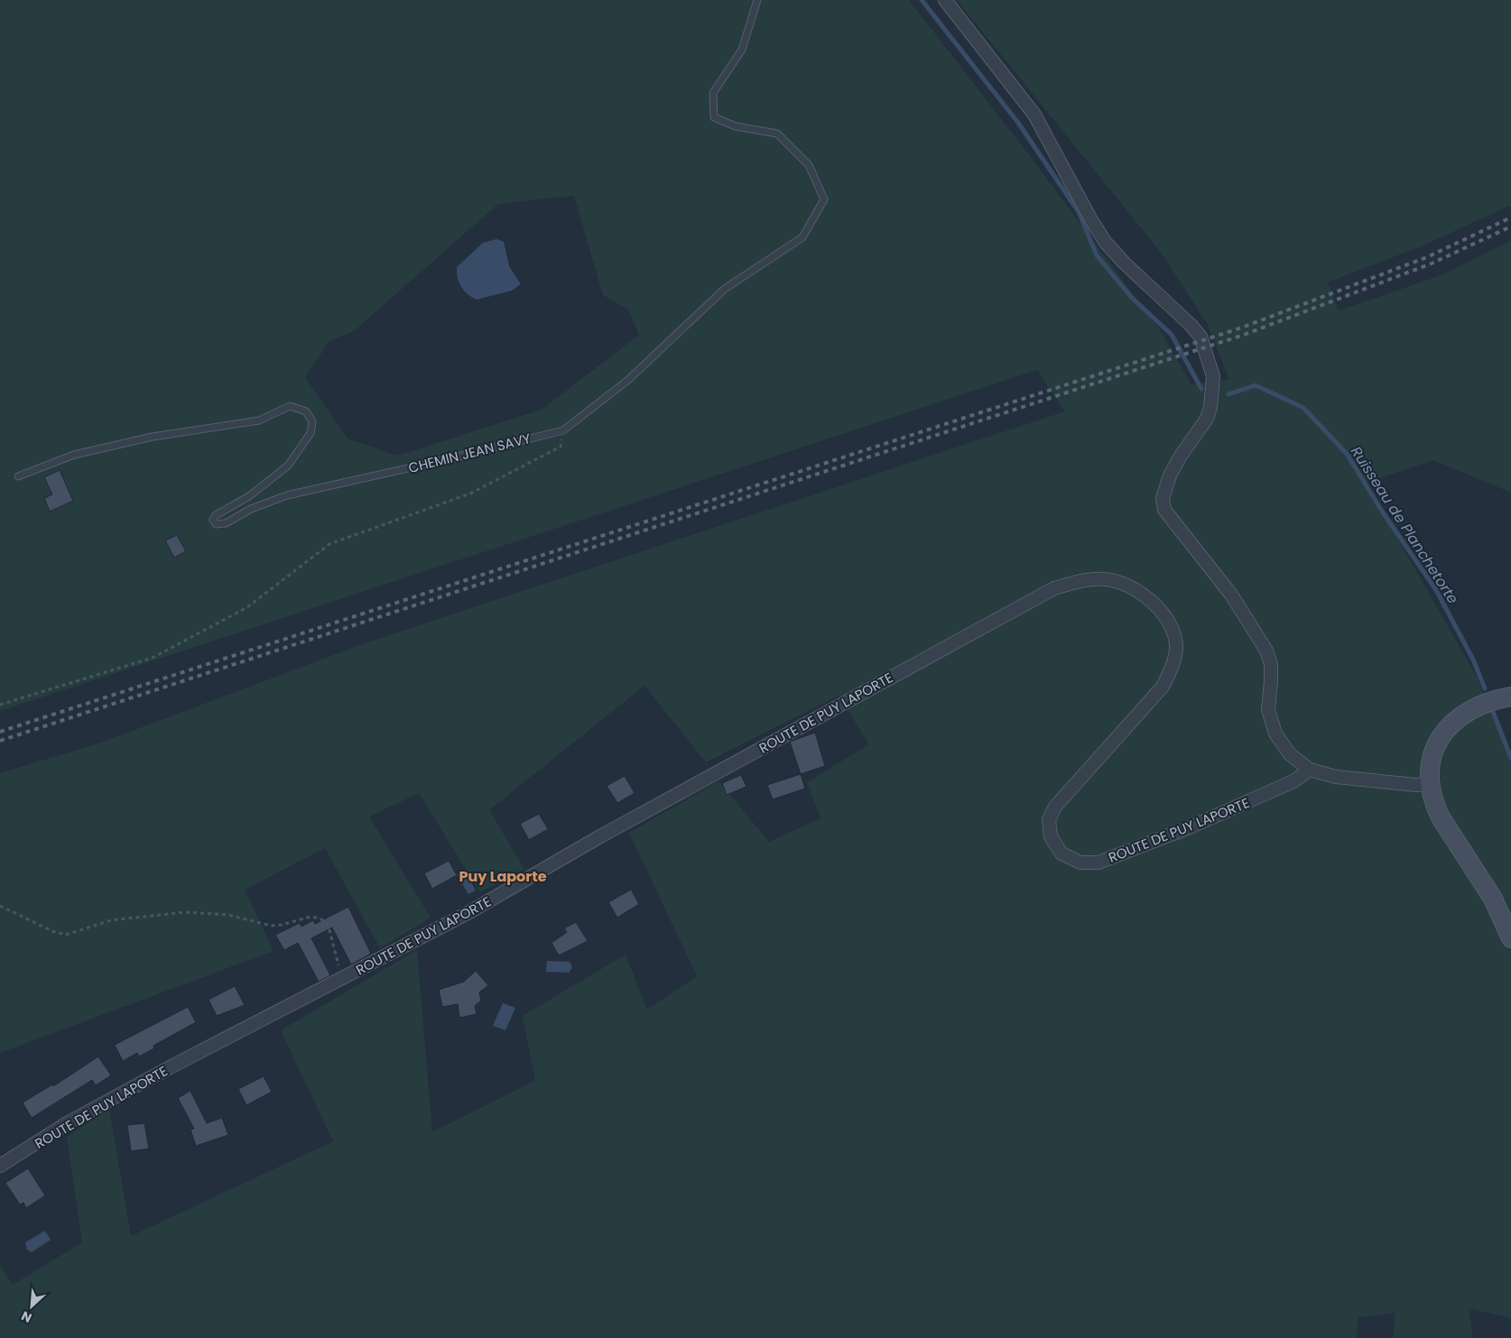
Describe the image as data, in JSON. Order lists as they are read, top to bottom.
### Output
{
  "streets": {
    "street": ["ROUTE DE PUY LAPORTE"],
    "lane": ["CHEMIN JEAN SAVY"]
  },
  "districts": ["Puy Laporte"],
  "water": ["Ruisseau de Planchetorte"],
  "north": "bottom left"
}
